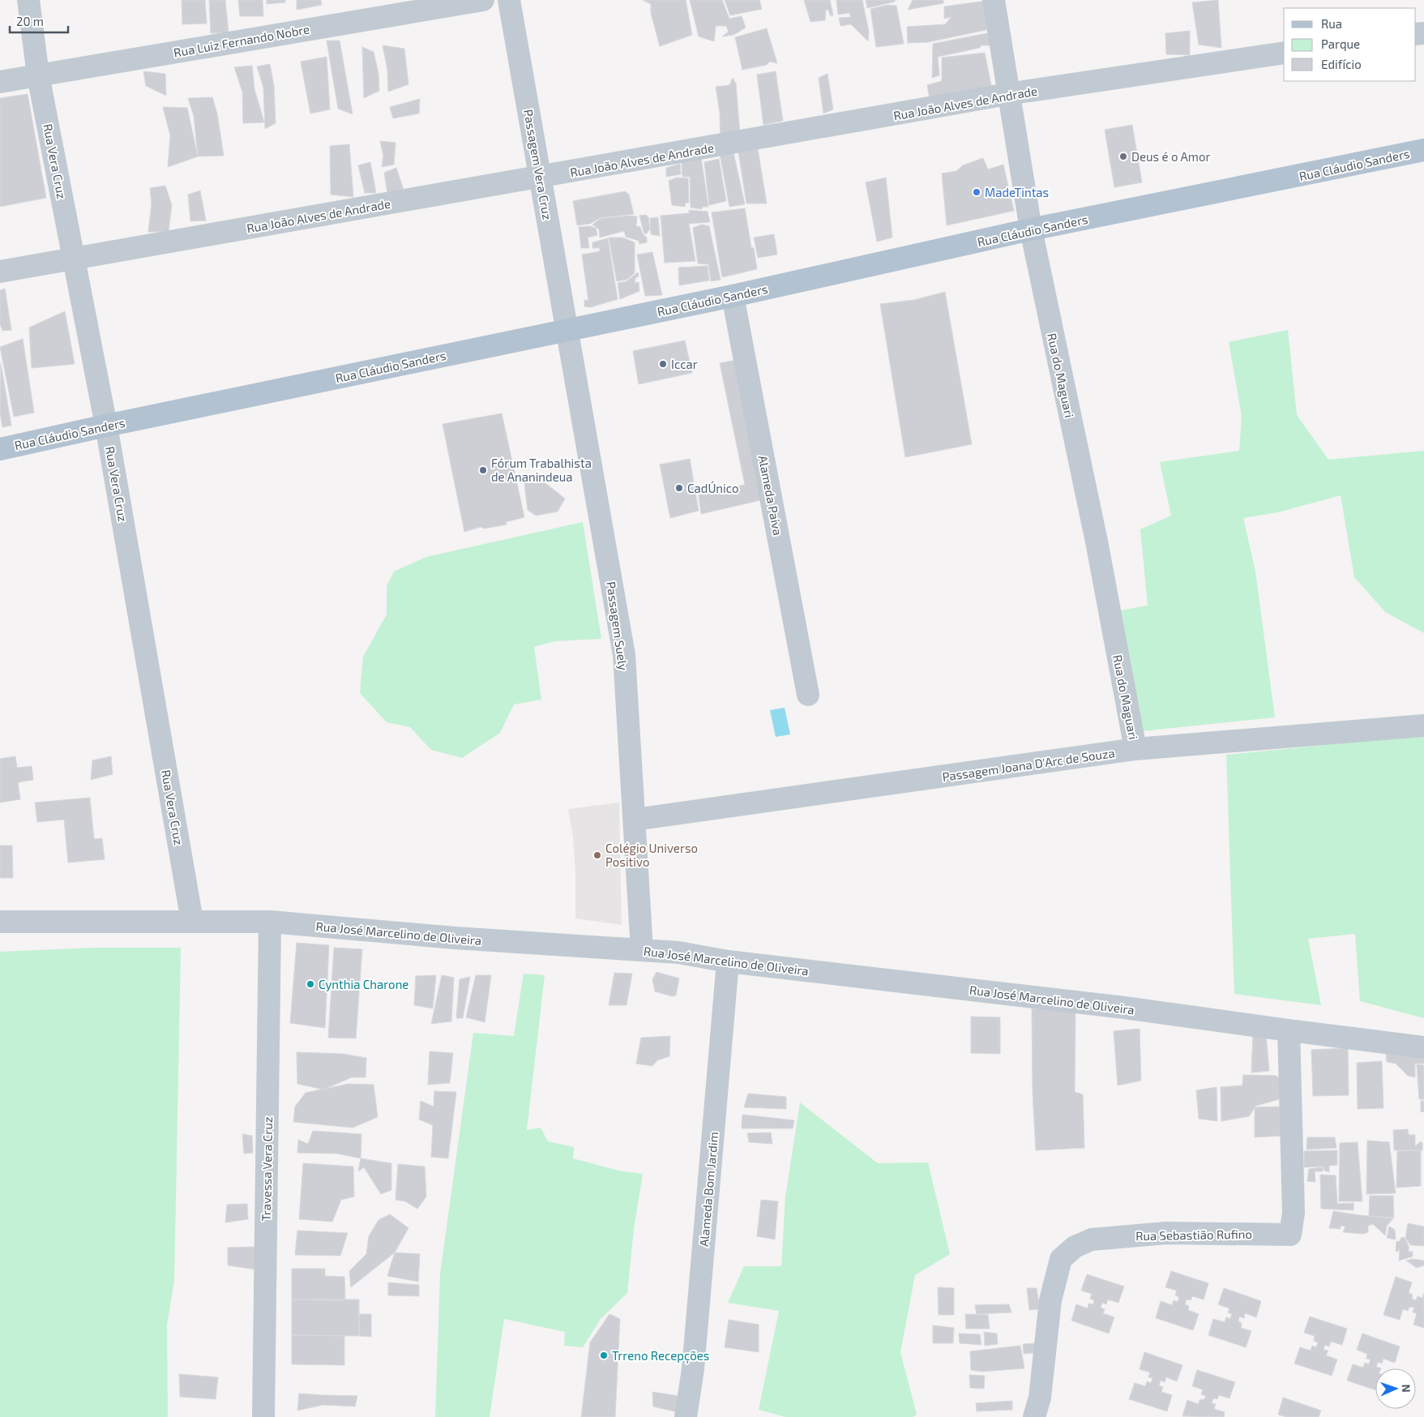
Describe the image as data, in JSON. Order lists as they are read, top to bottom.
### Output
{
  "streets": {
    "main road": ["Rua Cláudio Sanders"],
    "street": [
      "Rua Luiz Fernando Nobre",
      "Rua João Alves de Andrade",
      "Rua Vera Cruz",
      "Passagem Vera Cruz",
      "Rua do Maguari",
      "Alameda Paiva",
      "Passagem Suely",
      "Passagem Joana D'Arc de Souza",
      "Rua José Marcelino de Oliveira",
      "Travessa Vera Cruz",
      "Alameda Bom Jardim",
      "Rua Sebastião Rufino"
    ]
  },
  "crossings": [
    ["Rua Luiz Fernando Nobre", "Rua Vera Cruz"],
    ["Rua João Alves de Andrade", "Rua Vera Cruz"],
    ["Rua João Alves de Andrade", "Passagem Vera Cruz"],
    ["Rua João Alves de Andrade", "Rua do Maguari"],
    ["Rua Vera Cruz", "Rua Cláudio Sanders"],
    ["Rua Vera Cruz", "Rua José Marcelino de Oliveira"],
    ["Passagem Vera Cruz", "Rua Cláudio Sanders"],
    ["Passagem Vera Cruz", "Passagem Suely"],
    ["Rua Cláudio Sanders", "Rua do Maguari"],
    ["Rua Cláudio Sanders", "Alameda Paiva"],
    ["Rua Cláudio Sanders", "Passagem Suely"],
    ["Rua do Maguari", "Passagem Joana D'Arc de Souza"],
    ["Passagem Suely", "Passagem Joana D'Arc de Souza"],
    ["Passagem Suely", "Rua José Marcelino de Oliveira"],
    ["Rua José Marcelino de Oliveira", "Travessa Vera Cruz"],
    ["Rua José Marcelino de Oliveira", "Alameda Bom Jardim"],
    ["Rua José Marcelino de Oliveira", "Rua Sebastião Rufino"]
  ],
  "places": [
    "Deus é o Amor",
    "MadeTintas",
    "Iccar",
    "Fórum Trabalhista de Ananindeua",
    "CadÚnico",
    "Colégio Universo Positivo",
    "Cynthia Charone",
    "Trreno Recepções"
  ],
  "legend": ["Rua", "Parque", "Edifício"],
  "scale_bar": "20 m",
  "north": "right"
}
